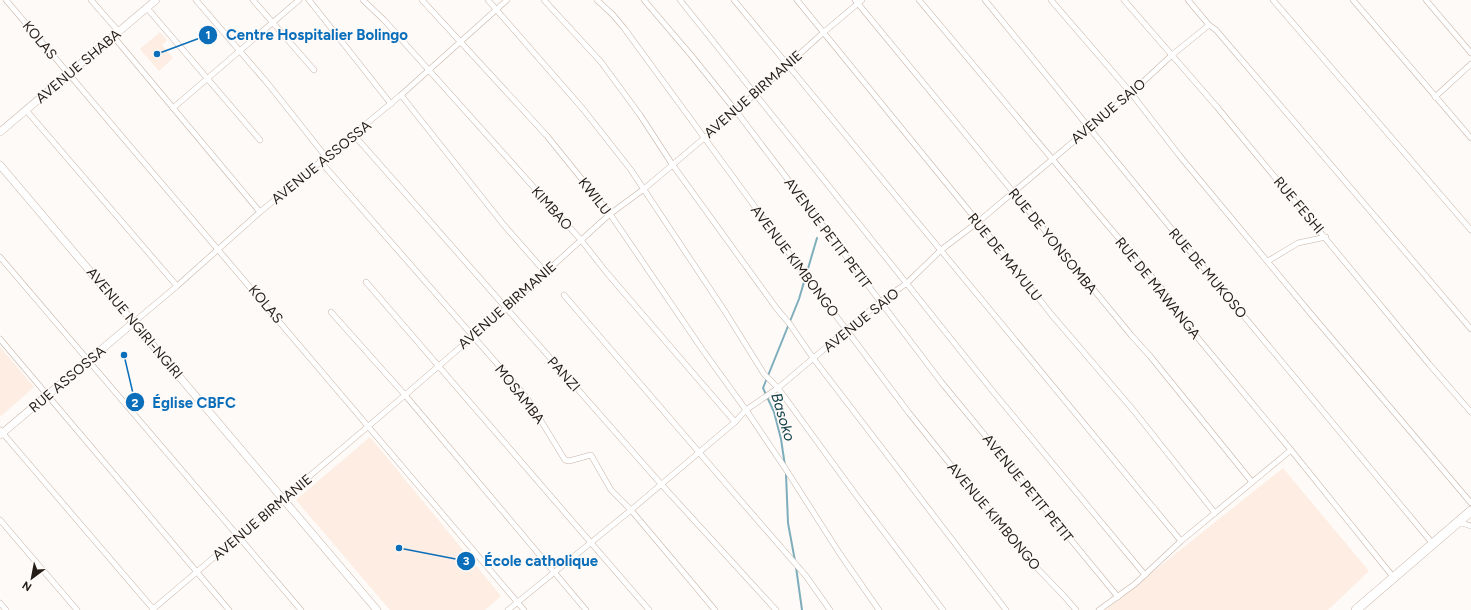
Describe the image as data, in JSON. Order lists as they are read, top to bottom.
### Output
{
  "streets": {
    "street": [
      "KOLAS",
      "AVENUE SHABA",
      "AVENUE BIRMANIE",
      "AVENUE SAIO",
      "AVENUE ASSOSSA",
      "KWILU",
      "RUE FESHI",
      "KIMBAO",
      "AVENUE PETIT PETIT",
      "RUE DE YONSOMBA",
      "RUE DE MAYULU",
      "AVENUE KIMBONGO",
      "RUE DE MUKOSO",
      "RUE DE MAWANGA",
      "AVENUE NGIRI-NGIRI",
      "PANZI",
      "RUE ASSOSSA",
      "MOSAMBA"
    ]
  },
  "crossings": [
    ["KOLAS", "AVENUE SHABA"],
    ["KOLAS", "AVENUE BIRMANIE"],
    ["KOLAS", "AVENUE SAIO"],
    ["KOLAS", "AVENUE ASSOSSA"],
    ["AVENUE BIRMANIE", "KWILU"],
    ["AVENUE BIRMANIE", "KIMBAO"],
    ["AVENUE BIRMANIE", "AVENUE PETIT PETIT"],
    ["AVENUE BIRMANIE", "RUE DE YONSOMBA"],
    ["AVENUE BIRMANIE", "RUE DE MAYULU"],
    ["AVENUE BIRMANIE", "AVENUE KIMBONGO"],
    ["AVENUE BIRMANIE", "AVENUE NGIRI-NGIRI"],
    ["AVENUE BIRMANIE", "PANZI"],
    ["AVENUE BIRMANIE", "MOSAMBA"],
    ["AVENUE SAIO", "KWILU"],
    ["AVENUE SAIO", "RUE FESHI"],
    ["AVENUE SAIO", "KIMBAO"],
    ["AVENUE SAIO", "AVENUE PETIT PETIT"],
    ["AVENUE SAIO", "RUE DE YONSOMBA"],
    ["AVENUE SAIO", "RUE DE MAYULU"],
    ["AVENUE SAIO", "AVENUE KIMBONGO"],
    ["AVENUE SAIO", "RUE DE MUKOSO"],
    ["AVENUE SAIO", "RUE DE MAWANGA"],
    ["AVENUE SAIO", "PANZI"],
    ["AVENUE SAIO", "MOSAMBA"],
    ["AVENUE ASSOSSA", "KWILU"],
    ["AVENUE ASSOSSA", "KIMBAO"],
    ["AVENUE ASSOSSA", "AVENUE NGIRI-NGIRI"],
    ["AVENUE ASSOSSA", "PANZI"],
    ["AVENUE ASSOSSA", "RUE ASSOSSA"],
    ["AVENUE ASSOSSA", "MOSAMBA"],
    ["AVENUE NGIRI-NGIRI", "RUE ASSOSSA"]
  ],
  "water": ["Basoko"],
  "places": ["Centre Hospitalier Bolingo", "Église CBFC", "École catholique"],
  "north": "bottom left"
}
